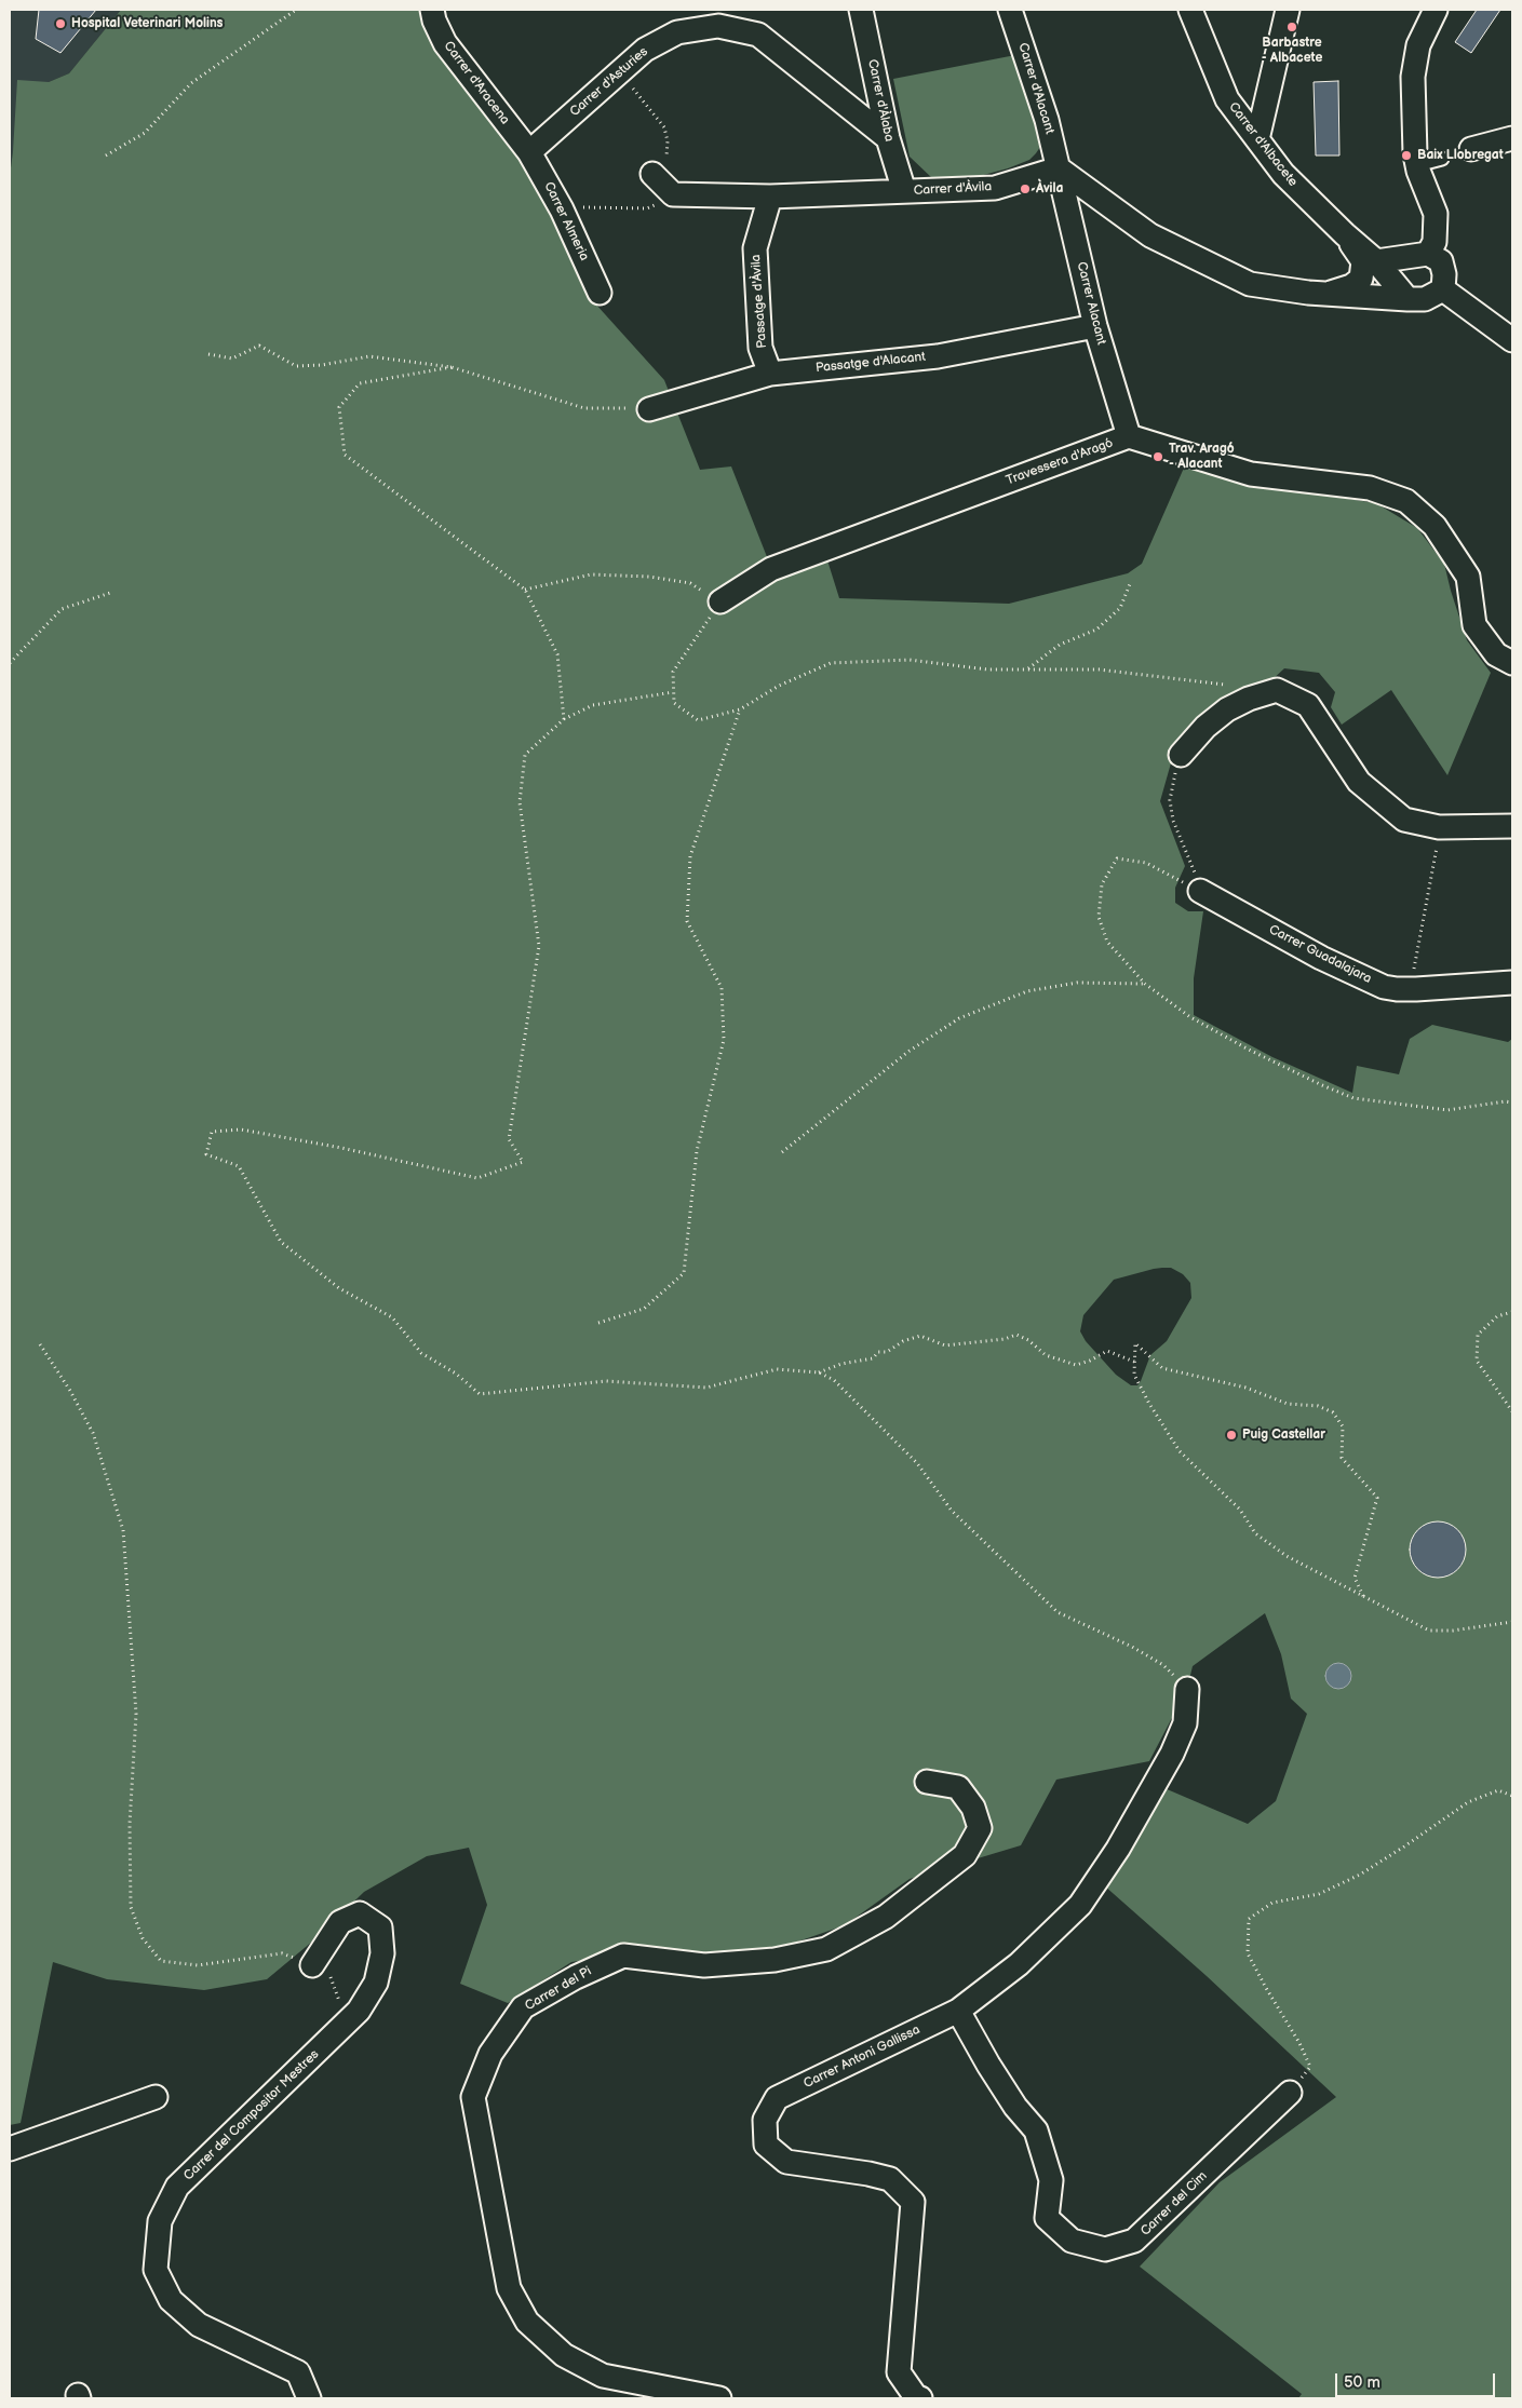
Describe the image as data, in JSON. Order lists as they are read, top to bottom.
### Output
{
  "streets": {
    "street": [
      "Carrer d'Asturies",
      "Carrer d'Aracena",
      "Carrer d'Alacant",
      "Carrer d'Àlaba",
      "Carrer d'Albacete",
      "Carrer d'Àvila",
      "Carrer Almeria",
      "Passatge d'Àvila",
      "Carrer Alacant",
      "Passatge d'Alacant",
      "Travessera d'Aragó",
      "Carrer Guadalajara",
      "Carrer del Pi",
      "Carrer Antoni Gallissa",
      "Carrer del Compositor Mestres",
      "Carrer del Cim"
    ]
  },
  "crossings": [
    ["Carrer d'Asturies", "Carrer d'Aracena"],
    ["Carrer d'Asturies", "Carrer d'Àlaba"],
    ["Carrer d'Asturies", "Carrer Almeria"],
    ["Carrer d'Aracena", "Carrer Almeria"],
    ["Carrer d'Alacant", "Carrer d'Àvila"],
    ["Carrer d'Alacant", "Carrer Alacant"],
    ["Carrer d'Àlaba", "Carrer d'Àvila"],
    ["Carrer d'Àvila", "Passatge d'Àvila"],
    ["Carrer d'Àvila", "Carrer Alacant"],
    ["Passatge d'Àvila", "Passatge d'Alacant"],
    ["Carrer Alacant", "Passatge d'Alacant"],
    ["Carrer Alacant", "Travessera d'Aragó"],
    ["Carrer Antoni Gallissa", "Carrer del Cim"]
  ],
  "places": [
    "Hospital Veterinari Molins",
    "Barbastre - Albacete",
    "Baix Llobregat",
    "Àvila",
    "Trav. Aragó - Alacant",
    "Puig Castellar"
  ],
  "scale_bar": "50 m"
}
